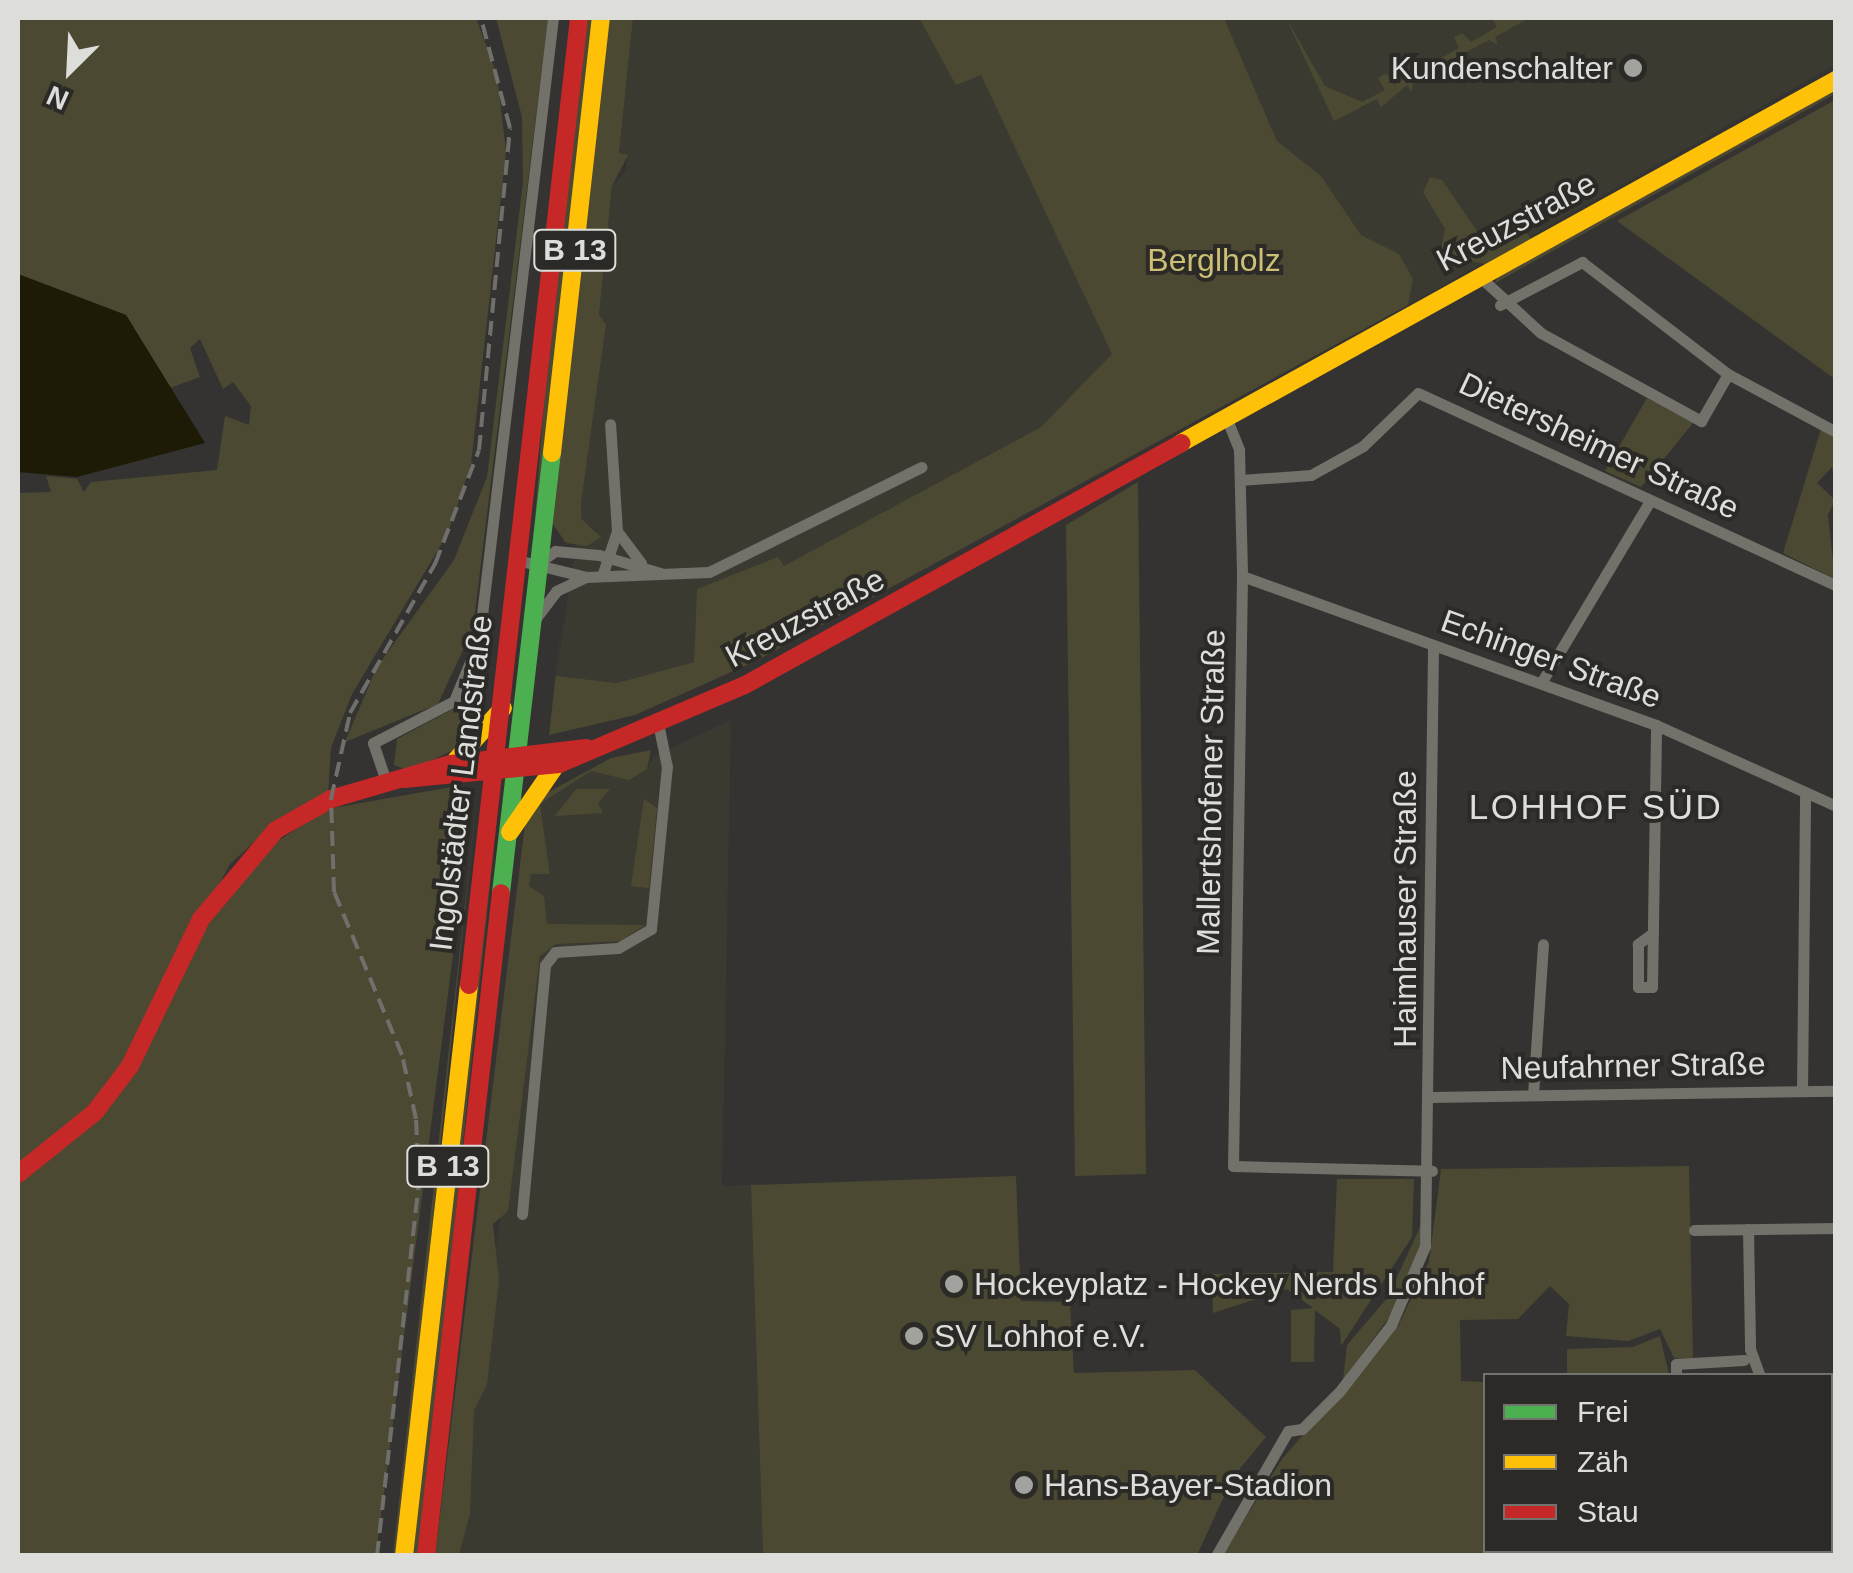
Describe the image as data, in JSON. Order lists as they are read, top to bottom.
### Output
{
  "streets": {
    "main road": ["Kreuzstraße", "B 13", "Ingolstädter Landstraße"],
    "street": [
      "Dietersheimer Straße",
      "Echinger Straße",
      "Mallertshofener Straße",
      "Haimhauser Straße",
      "Neufahrner Straße"
    ]
  },
  "crossings": [
    ["Kreuzstraße", "Ingolstädter Landstraße"],
    ["Kreuzstraße", "Mallertshofener Straße"],
    ["Dietersheimer Straße", "Mallertshofener Straße"],
    ["Echinger Straße", "Mallertshofener Straße"],
    ["Echinger Straße", "Haimhauser Straße"],
    ["Mallertshofener Straße", "Haimhauser Straße"],
    ["Haimhauser Straße", "Neufahrner Straße"]
  ],
  "districts": ["LOHHOF SÜD"],
  "parks": ["Berglholz"],
  "places": [
    "Kundenschalter",
    "Hockeyplatz - Hockey Nerds Lohhof",
    "SV Lohhof e.V.",
    "Hans-Bayer-Stadion"
  ],
  "legend": ["Frei", "Zäh", "Stau"],
  "north": "bottom left"
}
